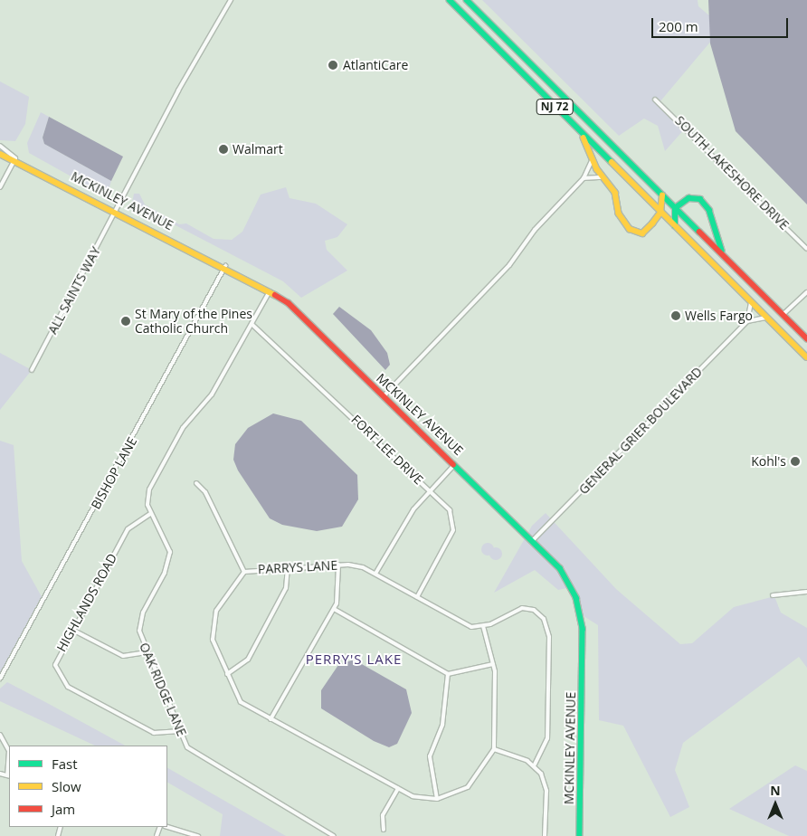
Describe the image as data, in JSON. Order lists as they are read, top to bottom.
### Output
{
  "streets": {
    "main road": ["NJ 72", "MCKINLEY AVENUE"],
    "street": [
      "SOUTH LAKESHORE DRIVE",
      "ALL SAINTS WAY",
      "GENERAL GRIER BOULEVARD",
      "FORT LEE DRIVE",
      "BISHOP LANE",
      "PARRYS LANE",
      "HIGHLANDS ROAD",
      "OAK RIDGE LANE"
    ]
  },
  "crossings": [
    ["MCKINLEY AVENUE", "ALL SAINTS WAY"],
    ["MCKINLEY AVENUE", "GENERAL GRIER BOULEVARD"],
    ["MCKINLEY AVENUE", "BISHOP LANE"],
    ["MCKINLEY AVENUE", "OAK RIDGE LANE"],
    ["FORT LEE DRIVE", "PARRYS LANE"],
    ["FORT LEE DRIVE", "OAK RIDGE LANE"],
    ["HIGHLANDS ROAD", "OAK RIDGE LANE"]
  ],
  "districts": ["PERRY'S LAKE"],
  "places": [
    "AtlantiCare",
    "Walmart",
    "Wells Fargo",
    "St Mary of the Pines Catholic Church",
    "Kohl's"
  ],
  "legend": ["Fast", "Slow", "Jam"],
  "scale_bar": "200 m",
  "north": "top"
}
